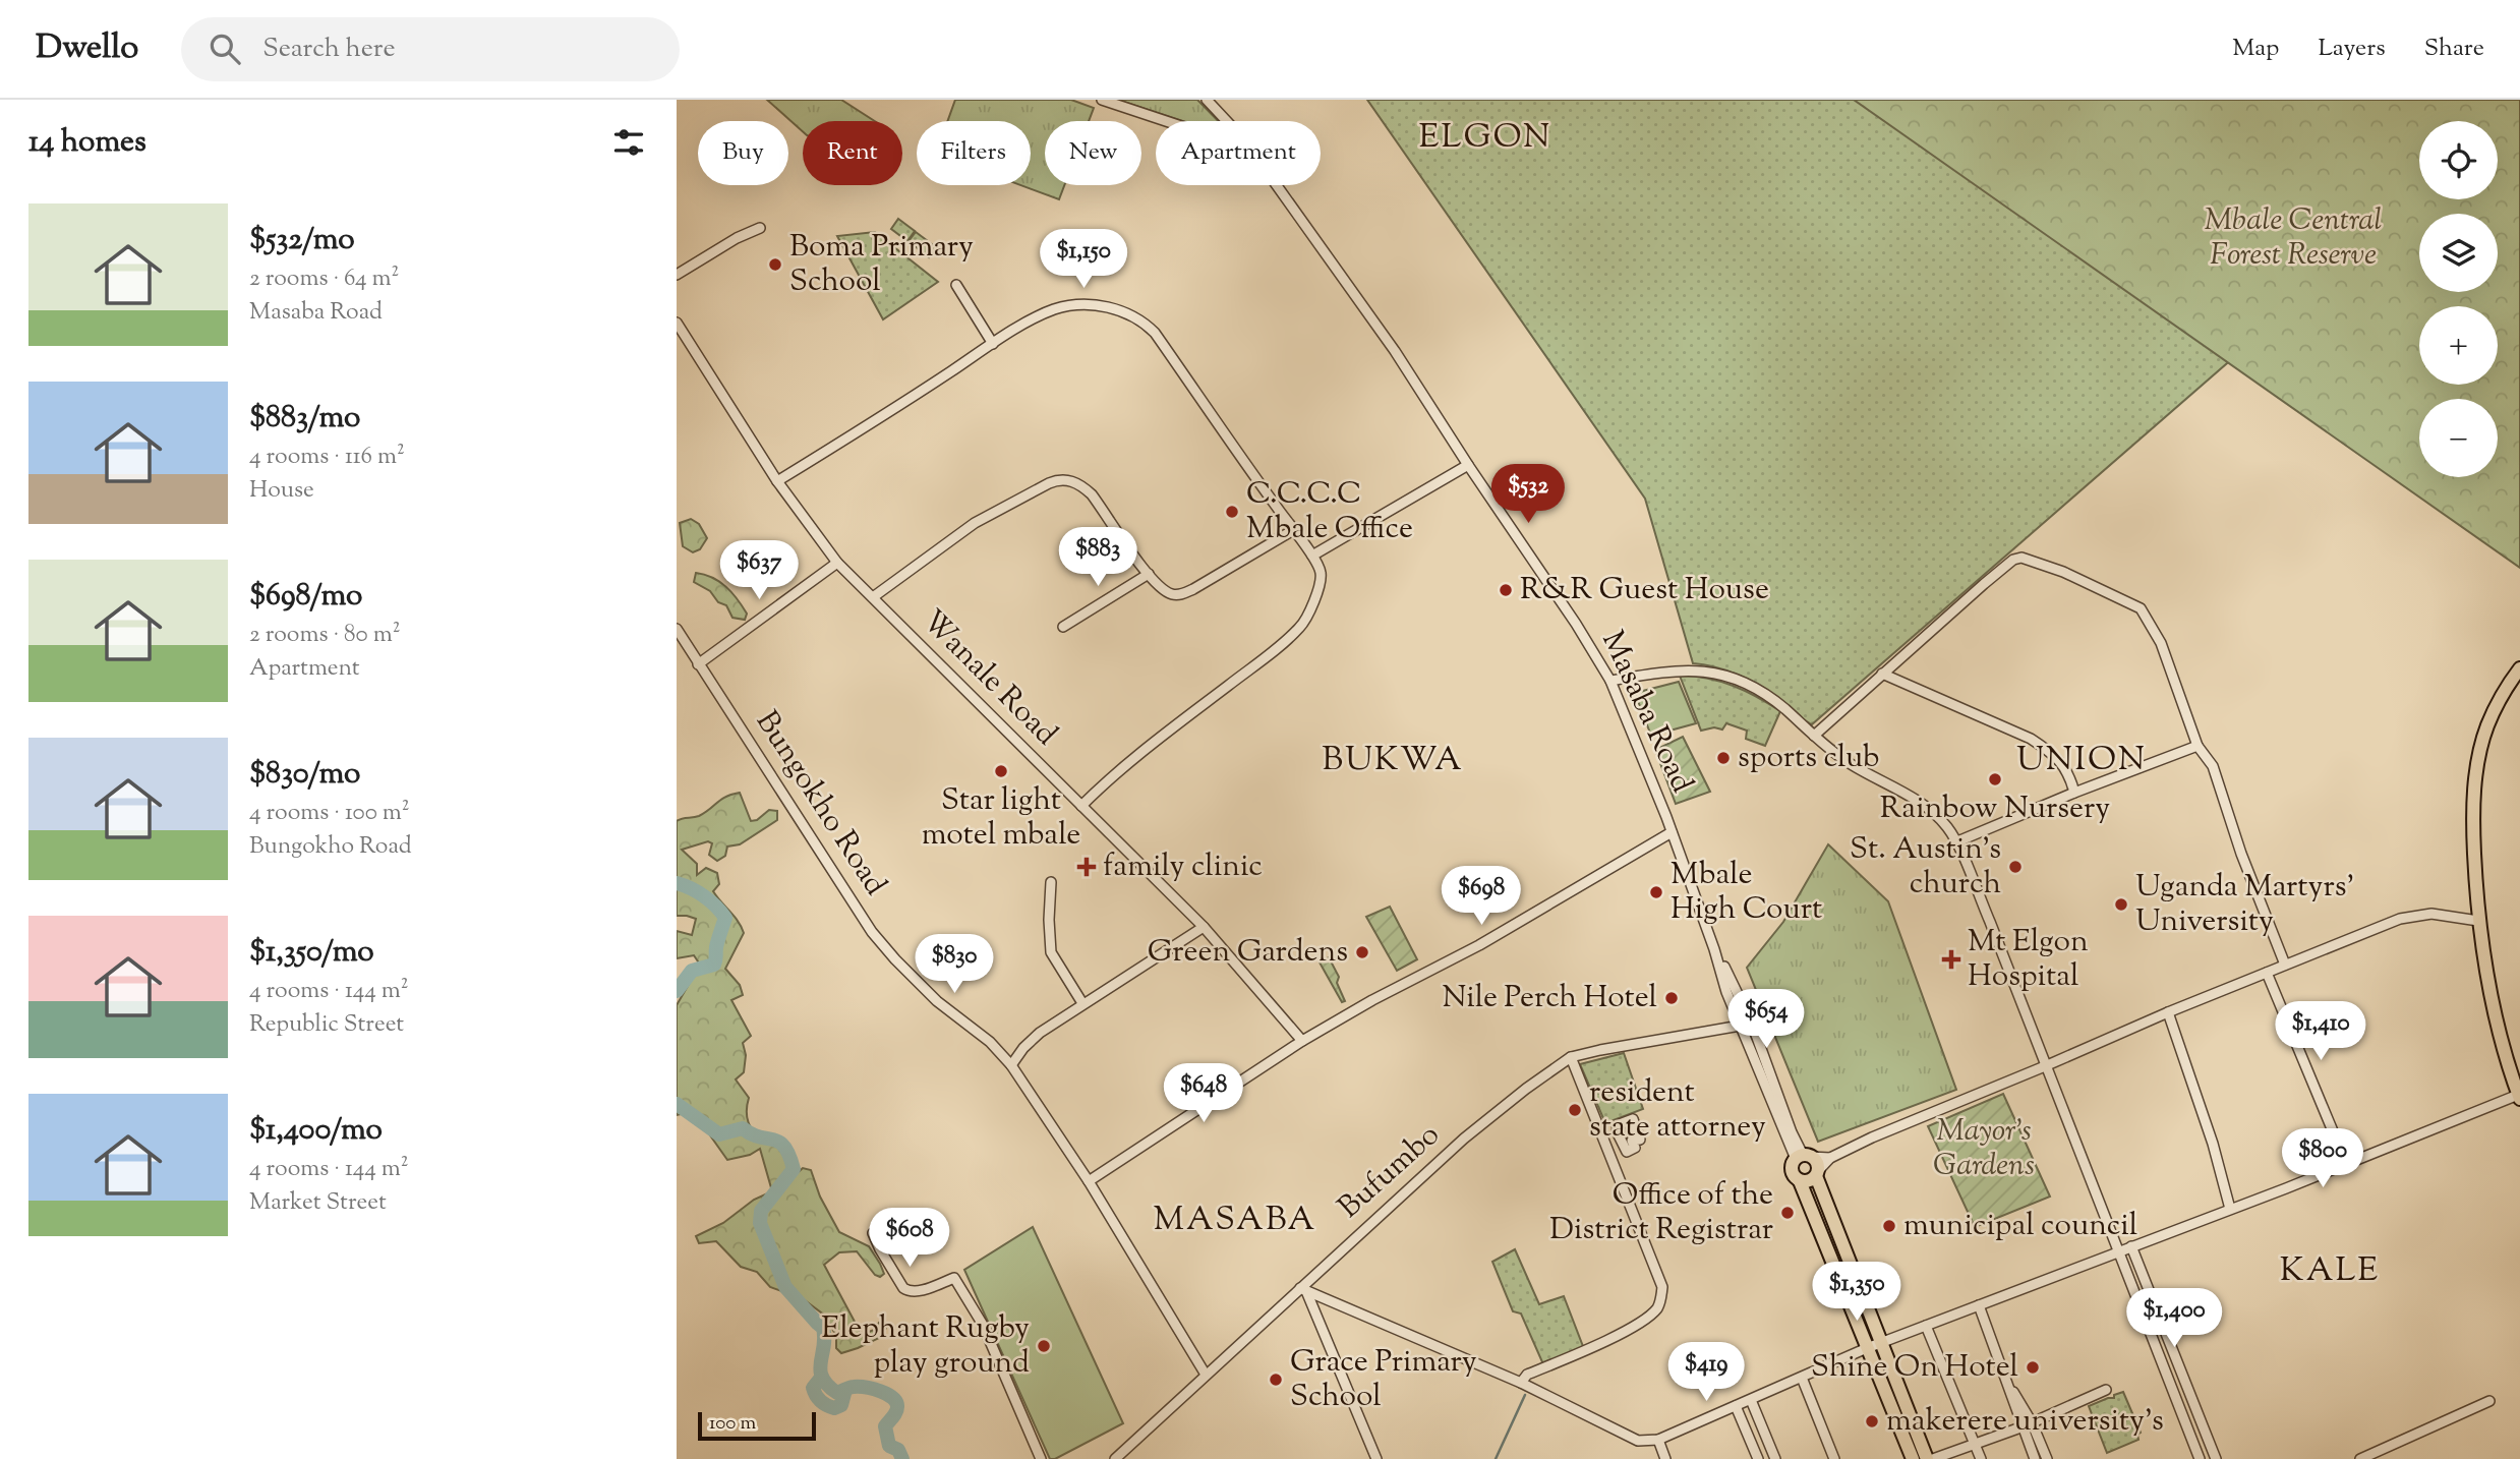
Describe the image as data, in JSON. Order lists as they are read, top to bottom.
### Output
{
  "streets": {
    "street": [
      "Wanale Road",
      "Masaba Road",
      "Bungokho Road",
      "Bufumbo"
    ]
  },
  "crossings": [
    ["Masaba Road", "Bufumbo"],
    ["Bungokho Road", "Bufumbo"]
  ],
  "districts": [
    "ELGON",
    "BUKWA",
    "UNION",
    "MASABA",
    "KALE"
  ],
  "parks": ["Mbale Central Forest Reserve", "Mayor's Gardens"],
  "places": {
    "other": [
      "Boma Primary School",
      "C.C.C.C Mbale Office",
      "R&R Guest House",
      "sports club",
      "Star light motel mbale",
      "Rainbow Nursery",
      "St. Austin's church",
      "Mbale High Court",
      "Uganda Martyrs' University",
      "Green Gardens",
      "Nile Perch Hotel",
      "resident state attorney",
      "Office of the District Registrar",
      "municipal council",
      "Elephant Rugby play ground",
      "Shine On Hotel",
      "Grace Primary School",
      "makerere university's"
    ],
    "health": ["family clinic", "Mt Elgon Hospital"]
  },
  "scale_bar": "100 m",
  "page": {
    "header": "Dwello",
    "search": "Search here",
    "nav": ["Map", "Layers", "Share"],
    "heading": "14 homes",
    "map_buttons": ["+", "−"],
    "chip": [
      "Buy",
      "Rent",
      "Filters",
      "New",
      "Apartment"
    ],
    "list": [
      {
        "name": "$532/mo",
        "note": "2 rooms · 64 m² · Masaba Road"
      },
      {
        "name": "$883/mo",
        "note": "4 rooms · 116 m² · House"
      },
      {
        "name": "$698/mo",
        "note": "2 rooms · 80 m² · Apartment"
      },
      {
        "name": "$830/mo",
        "note": "4 rooms · 100 m² · Bungokho Road"
      },
      {
        "name": "$1,350/mo",
        "note": "4 rooms · 144 m² · Republic Street"
      },
      {
        "name": "$1,400/mo",
        "note": "4 rooms · 144 m² · Market Street"
      }
    ],
    "price": [
      "$1,150",
      "$532",
      "$883",
      "$637",
      "$698",
      "$830",
      "$654",
      "$1,410",
      "$648",
      "$800",
      "$608",
      "$1,350",
      "$1,400",
      "$419"
    ],
    "scale": "100 m"
  }
}
